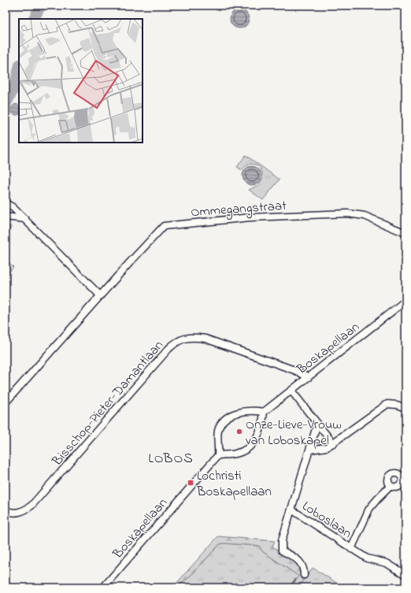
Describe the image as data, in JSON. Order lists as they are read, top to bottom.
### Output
{
  "streets": {
    "street": [
      "Ommegangstraat",
      "Boskapellaan",
      "Bisschop-Pieter-Damantlaan",
      "Loboslaan"
    ]
  },
  "crossings": [
    ["Boskapellaan", "Bisschop-Pieter-Damantlaan"]
  ],
  "districts": ["LOBOS"],
  "places": {
    "other": ["Onze-Lieve-Vrouw van Loboskapel"],
    "transit": ["Lochristi Boskapellaan"]
  }
}
